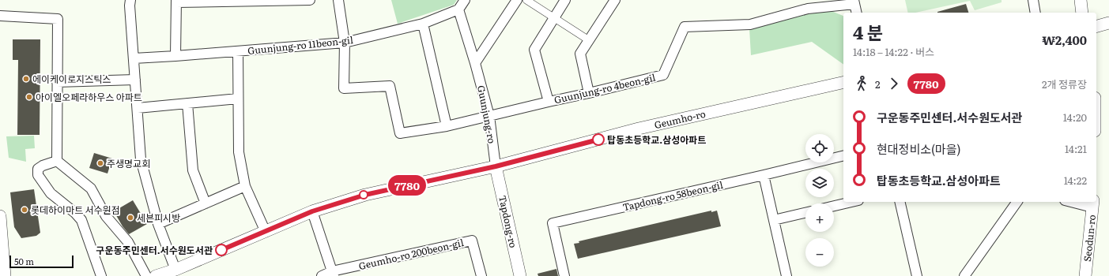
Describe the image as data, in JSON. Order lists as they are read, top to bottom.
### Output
{
  "streets": {
    "street": [
      "Guunjung-ro 11beon-gil",
      "Guunjung-ro 4beon-gil",
      "Guunjung-ro",
      "Geumho-ro",
      "Tapdong-ro 58beon-gil",
      "Tapdong-ro",
      "Seodun-ro",
      "Geumho-ro 200beon-gil"
    ]
  },
  "crossings": [
    ["Guunjung-ro 11beon-gil", "Guunjung-ro 4beon-gil"],
    ["Guunjung-ro 11beon-gil", "Guunjung-ro"],
    ["Guunjung-ro 4beon-gil", "Guunjung-ro"],
    ["Guunjung-ro", "Geumho-ro"],
    ["Guunjung-ro", "Tapdong-ro"],
    ["Geumho-ro", "Tapdong-ro"]
  ],
  "places": [
    "에이케이로지스틱스",
    "아이엘오페라하우스 아파트",
    "탑동초등학교.삼성아파트",
    "주생명교회",
    "롯데하이마트 서수원점",
    "세븐피시방",
    "구운동주민센터.서수원도서관"
  ],
  "lines": ["bus line 7780"],
  "scale_bar": "50 m",
  "page": {
    "on_map": "7780",
    "heading": ["4 분", "14:18 – 14:22 · 버스", "₩2,400"],
    "legs": ["2", "7780", "2개 정류장"],
    "list": [
      {
        "name": "구운동주민센터.서수원도서관",
        "value": "14:20"
      },
      {
        "name": "현대정비소(마을)",
        "value": "14:21"
      },
      {
        "name": "탑동초등학교.삼성아파트",
        "value": "14:22"
      }
    ],
    "map_buttons": ["+", "−"],
    "scale": "50 m"
  }
}
